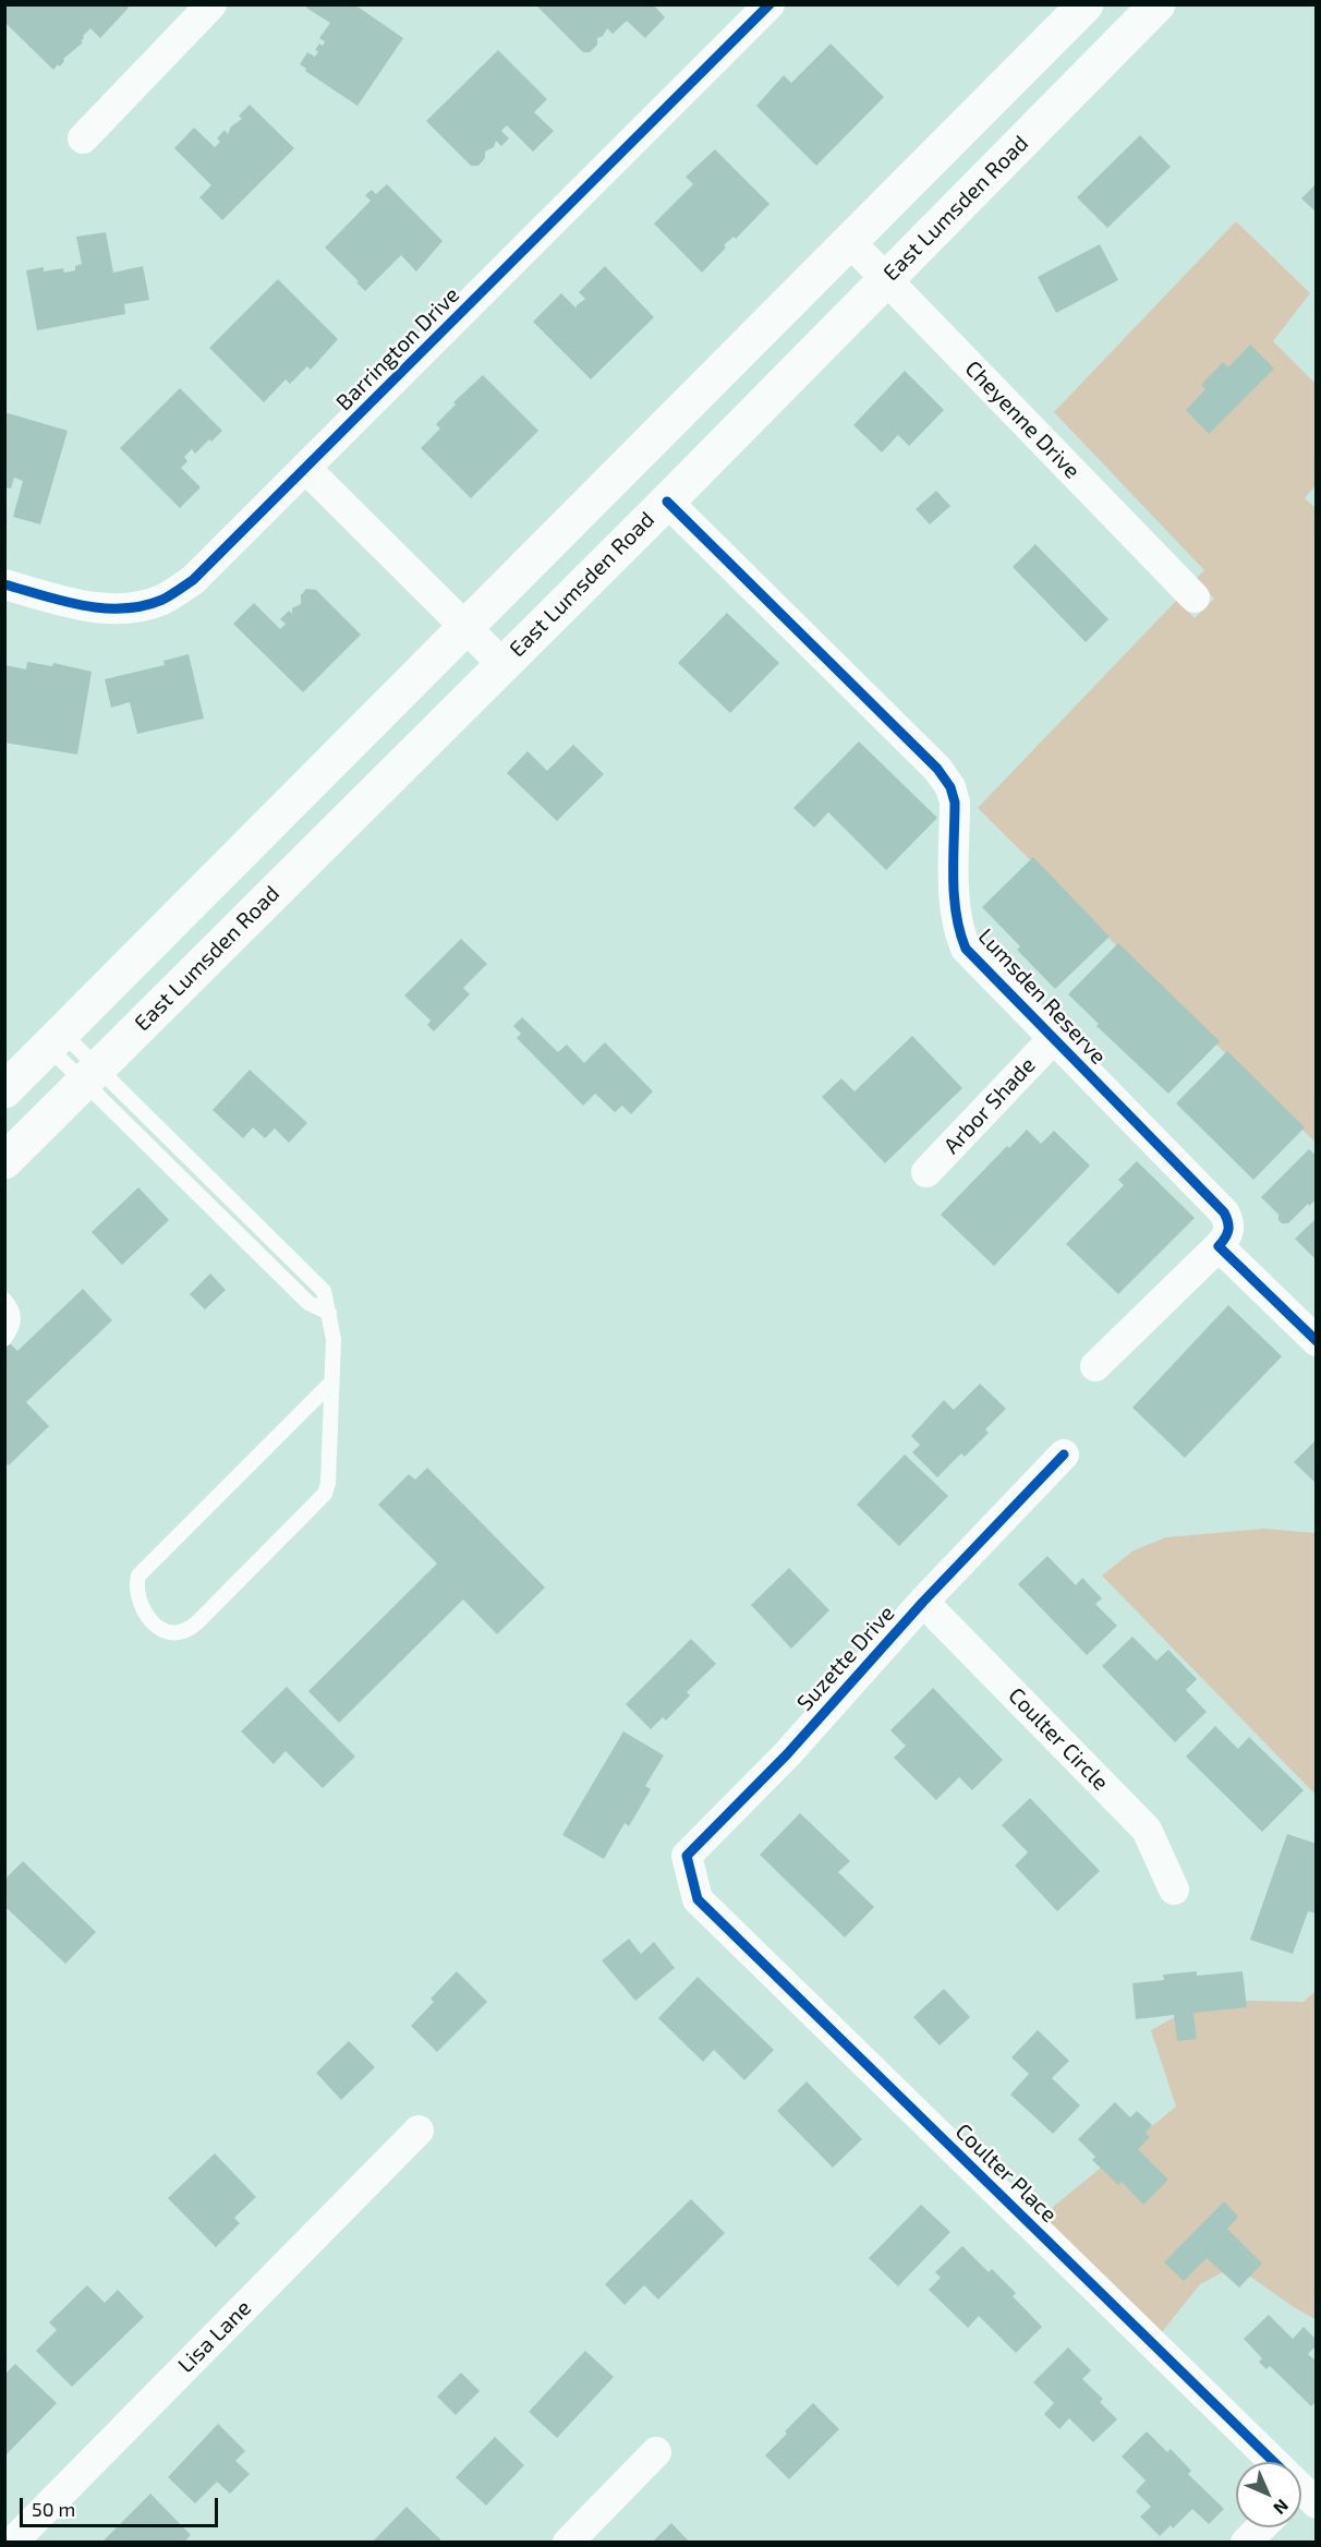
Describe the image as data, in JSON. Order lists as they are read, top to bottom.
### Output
{
  "streets": {
    "main road": ["East Lumsden Road"],
    "street": [
      "Barrington Drive",
      "Cheyenne Drive",
      "Lumsden Reserve",
      "Arbor Shade",
      "Suzette Drive",
      "Coulter Circle",
      "Coulter Place",
      "Lisa Lane"
    ]
  },
  "crossings": [
    ["East Lumsden Road", "Cheyenne Drive"],
    ["East Lumsden Road", "Lumsden Reserve"],
    ["Lumsden Reserve", "Arbor Shade"],
    ["Suzette Drive", "Coulter Circle"],
    ["Suzette Drive", "Coulter Place"]
  ],
  "scale_bar": "50 m",
  "north": "bottom right"
}
